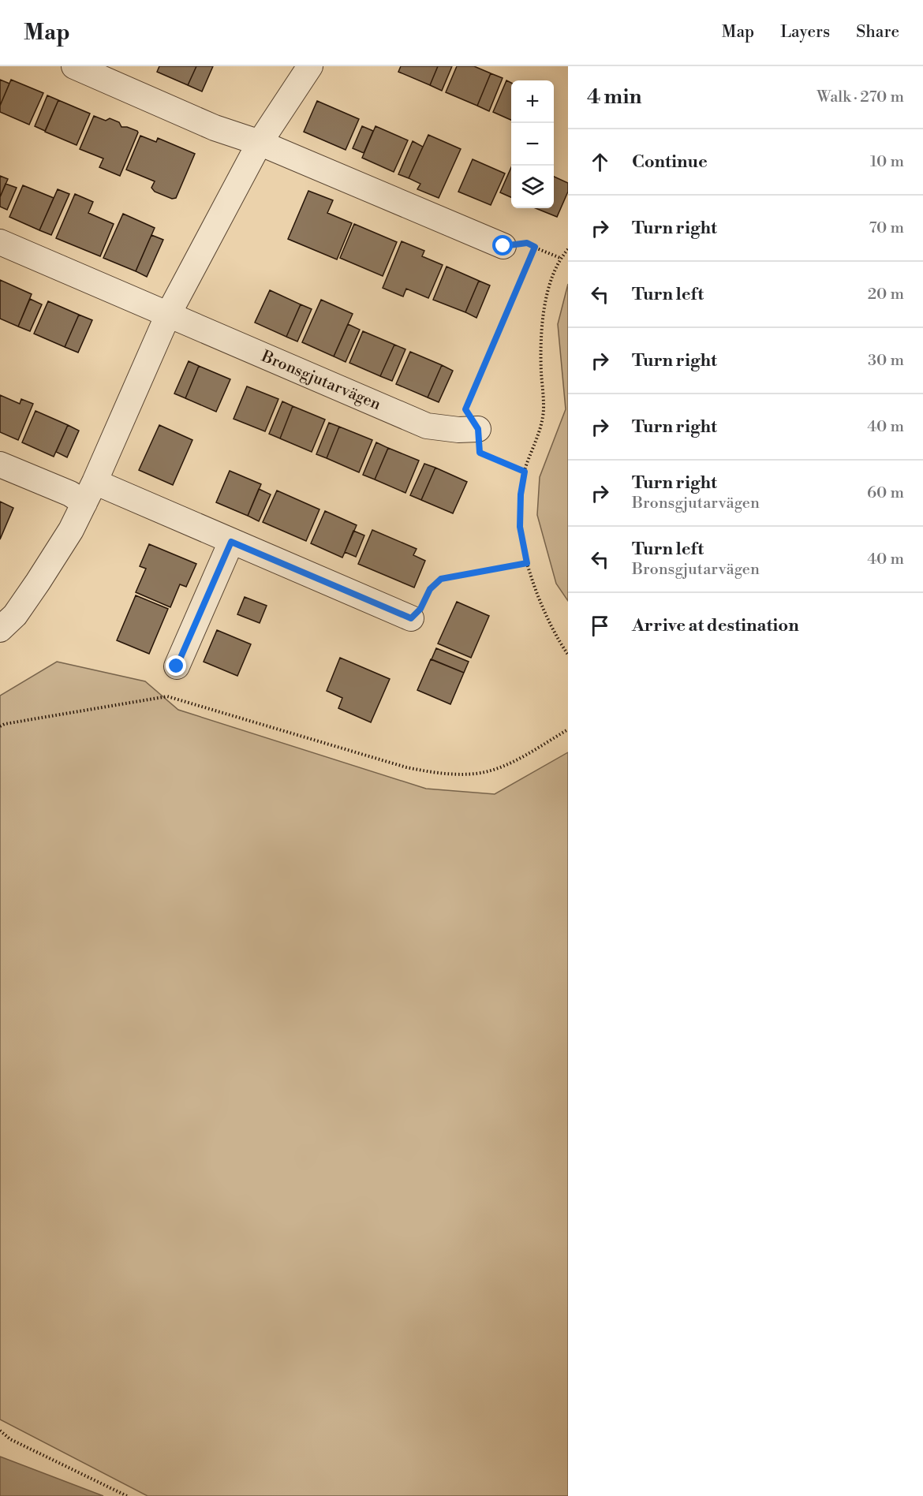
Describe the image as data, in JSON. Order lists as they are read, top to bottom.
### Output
{
  "streets": {
    "street": ["Bronsgjutarvägen"]
  },
  "page": {
    "header": "Map",
    "nav": ["Map", "Layers", "Share"],
    "heading": ["4 min", "Walk · 270 m"],
    "map_buttons": ["+", "−"],
    "list": [
      ["Continue", "10 m"],
      ["Turn right", "70 m"],
      ["Turn left", "20 m"],
      ["Turn right", "30 m"],
      ["Turn right", "40 m"],
      ["Turn right", "Bronsgjutarvägen", "60 m"],
      ["Turn left", "Bronsgjutarvägen", "40 m"],
      "Arrive at destination"
    ]
  }
}
